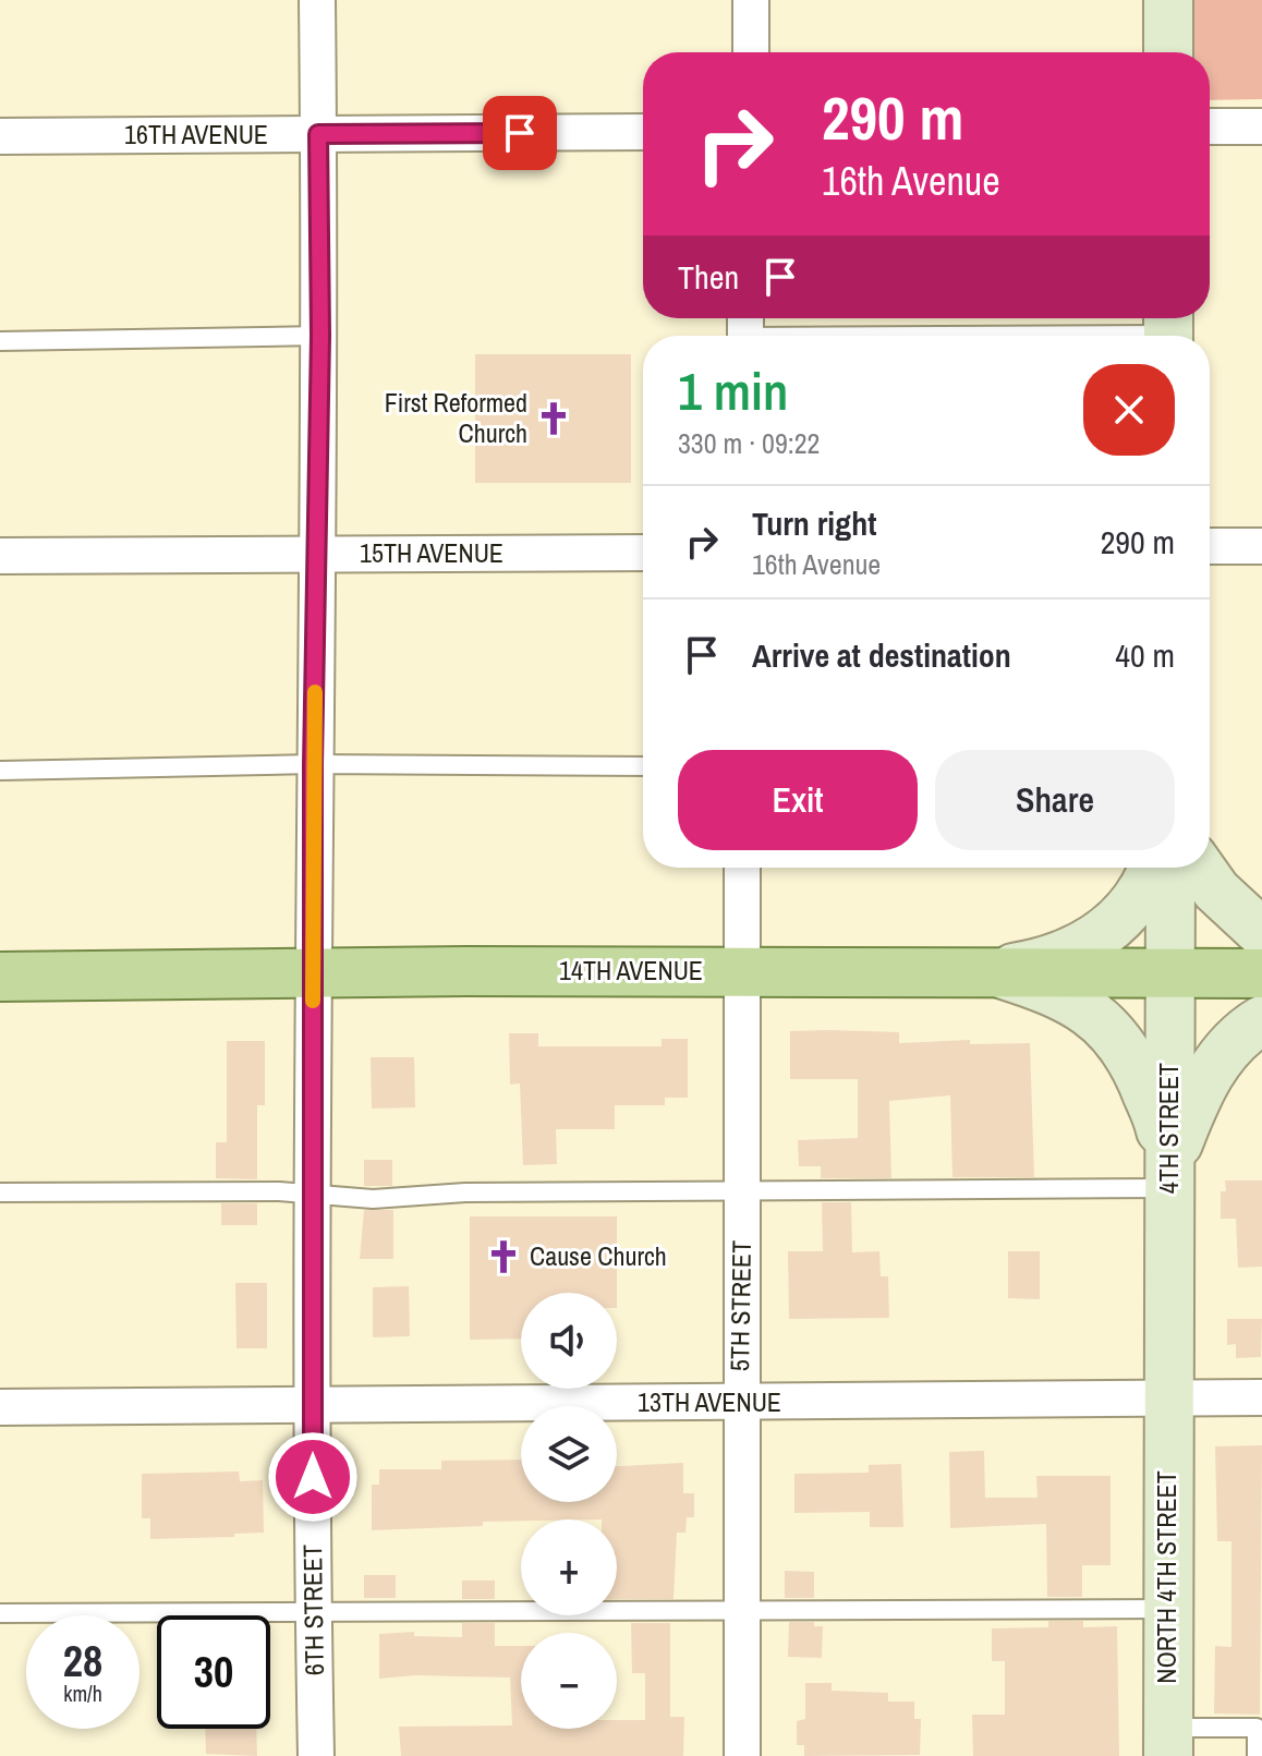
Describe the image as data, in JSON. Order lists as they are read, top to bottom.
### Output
{
  "streets": {
    "main road": ["14TH AVENUE"],
    "street": [
      "16TH AVENUE",
      "15TH AVENUE",
      "4TH STREET",
      "5TH STREET",
      "13TH AVENUE",
      "NORTH 4TH STREET",
      "6TH STREET"
    ]
  },
  "crossings": [
    ["16TH AVENUE", "6TH STREET"],
    ["15TH AVENUE", "6TH STREET"],
    ["14TH AVENUE", "4TH STREET"],
    ["14TH AVENUE", "5TH STREET"],
    ["14TH AVENUE", "6TH STREET"],
    ["4TH STREET", "13TH AVENUE"],
    ["4TH STREET", "NORTH 4TH STREET"],
    ["5TH STREET", "13TH AVENUE"],
    ["13TH AVENUE", "NORTH 4TH STREET"],
    ["13TH AVENUE", "6TH STREET"]
  ],
  "places": {
    "church": ["First Reformed Church", "Cause Church"]
  },
  "page": {
    "turn": ["290 m", "16th Avenue"],
    "then": "Then",
    "heading": ["1 min", "330 m · 09:22"],
    "list": [
      {
        "name": "Turn right",
        "note": "16th Avenue",
        "value": "290 m"
      },
      {
        "name": "Arrive at destination",
        "value": "40 m"
      }
    ],
    "buttons": ["Exit", "Share"],
    "map_buttons": ["+", "−"],
    "speed": "28 km/h",
    "limit": "30"
  }
}
